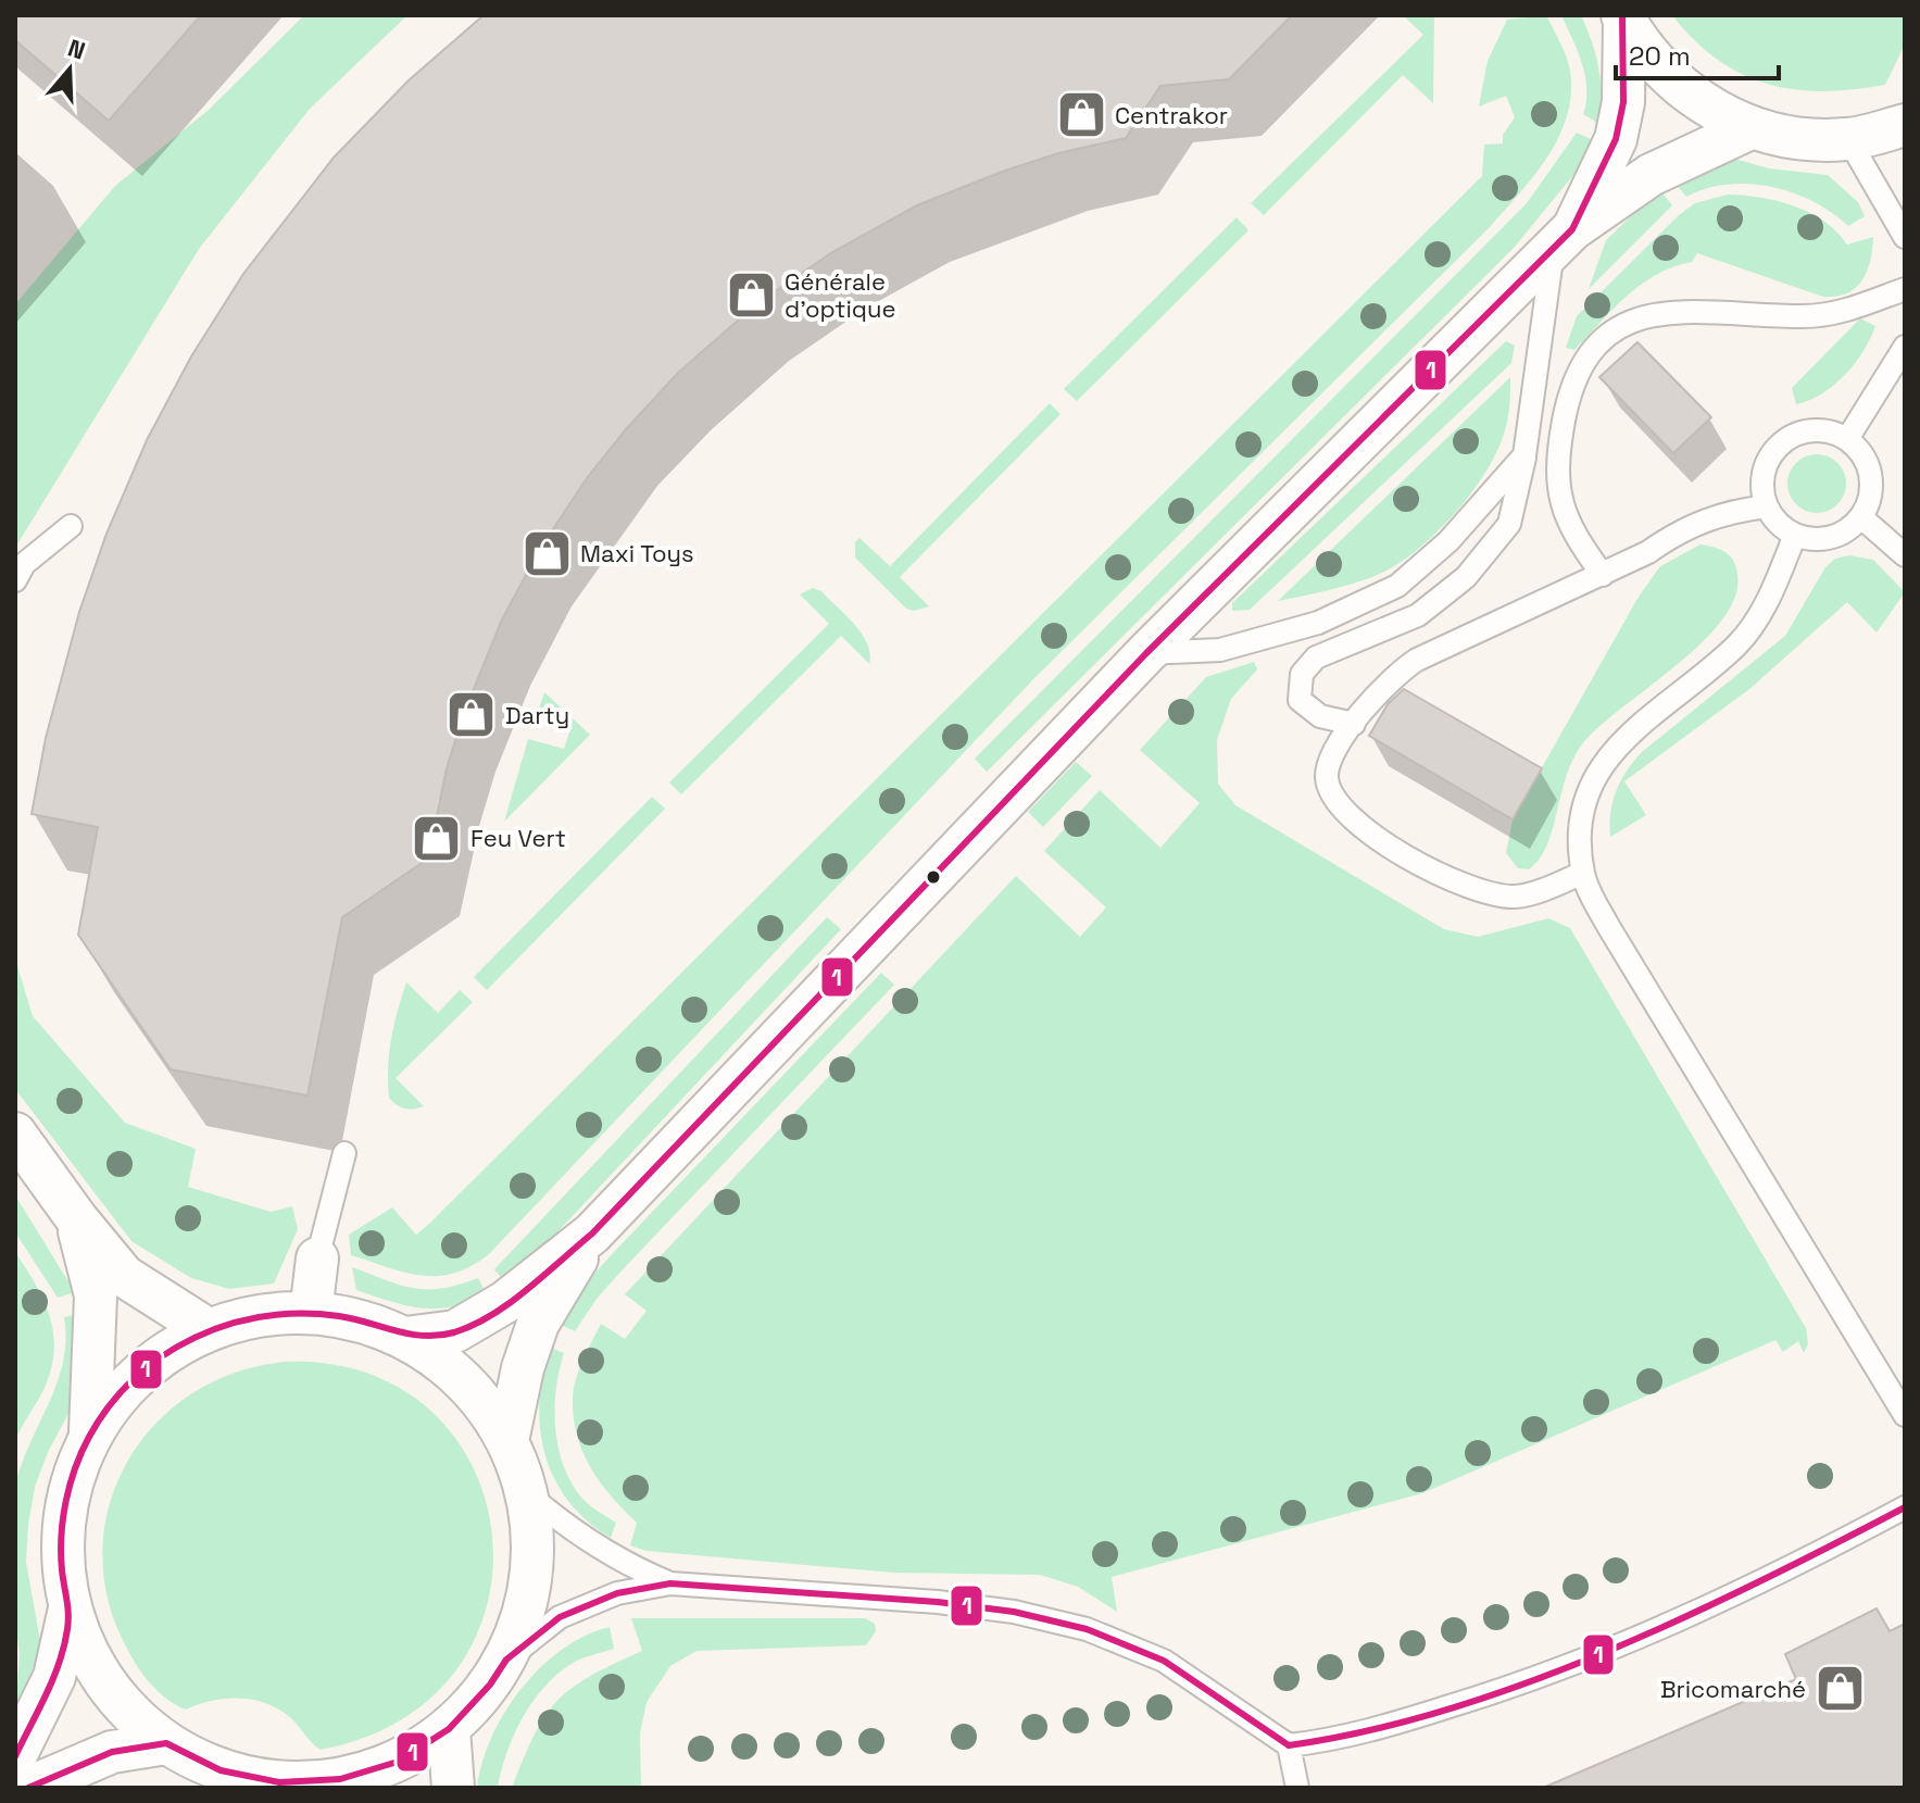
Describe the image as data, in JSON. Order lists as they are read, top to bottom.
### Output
{
  "places": {
    "shop": [
      "Centrakor",
      "Générale d'optique",
      "Maxi Toys",
      "Darty",
      "Feu Vert",
      "Bricomarché"
    ]
  },
  "lines": ["transit line 1"],
  "scale_bar": "20 m",
  "north": "top"
}
